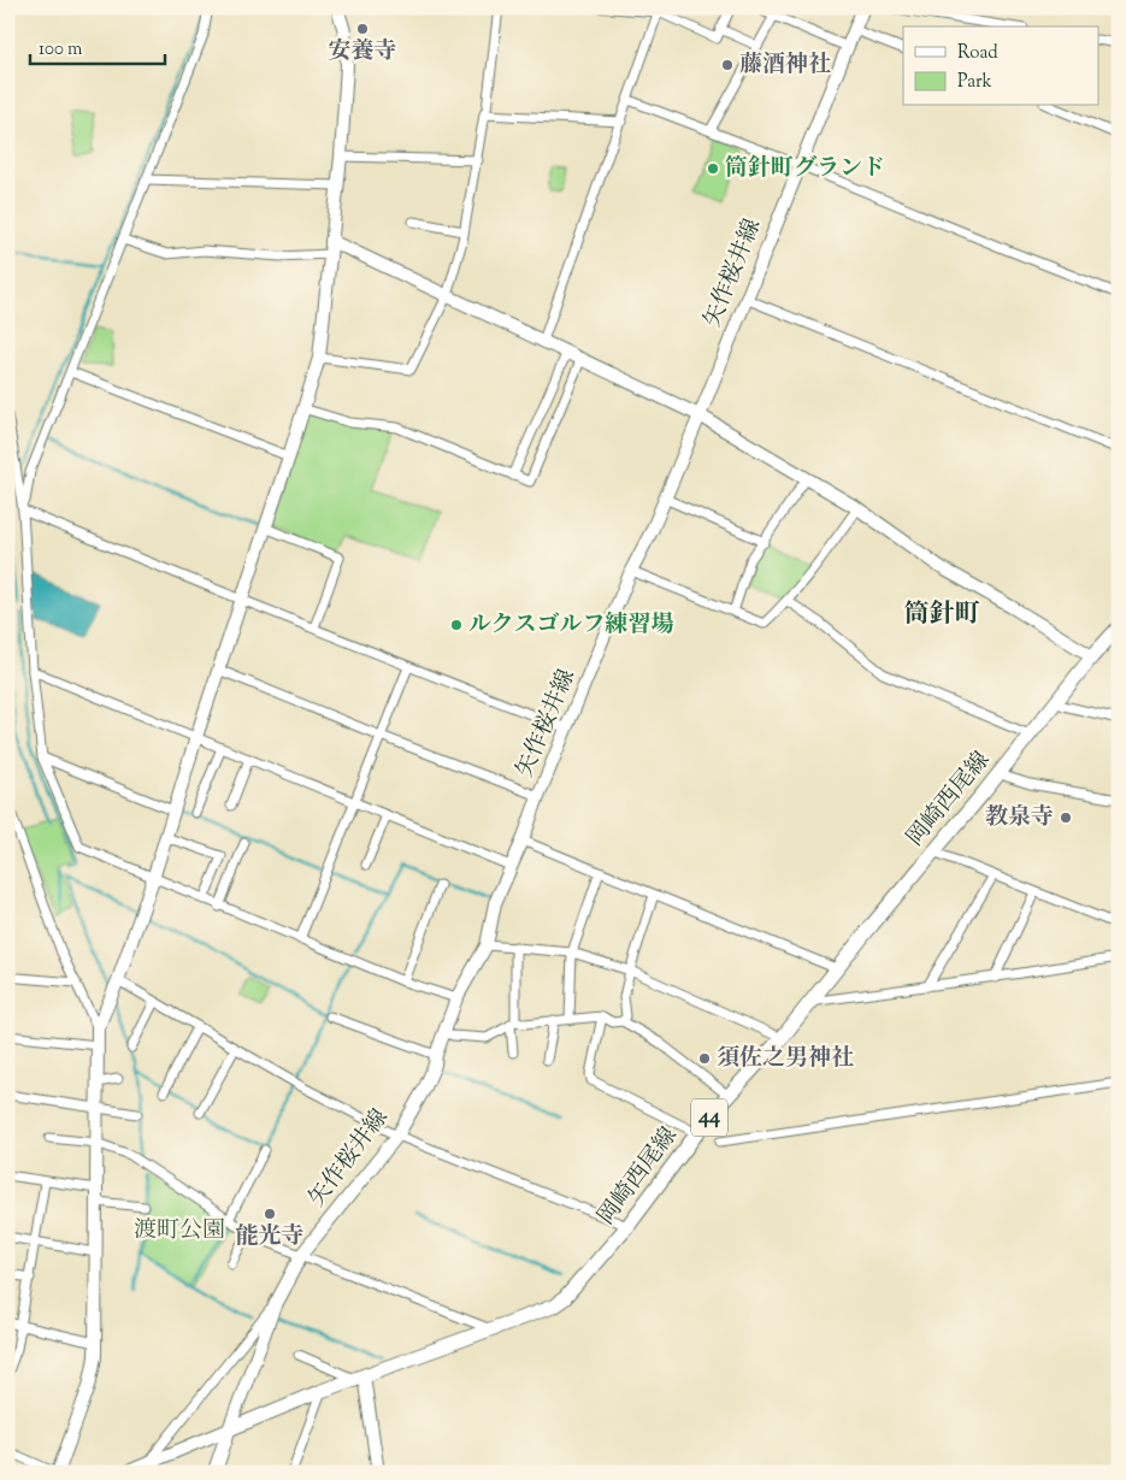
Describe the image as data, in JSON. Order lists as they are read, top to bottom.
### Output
{
  "streets": {
    "main road": ["岡崎西尾線", "44"],
    "street": ["矢作桜井線"]
  },
  "crossings": [
    ["矢作桜井線", "岡崎西尾線"]
  ],
  "districts": ["筒針町"],
  "parks": ["渡町公園"],
  "places": [
    "安養寺",
    "藤酒神社",
    "筒針町グランド",
    "ルクスゴルフ練習場",
    "教泉寺",
    "須佐之男神社",
    "能光寺"
  ],
  "legend": ["Road", "Park"],
  "scale_bar": "100 m"
}
